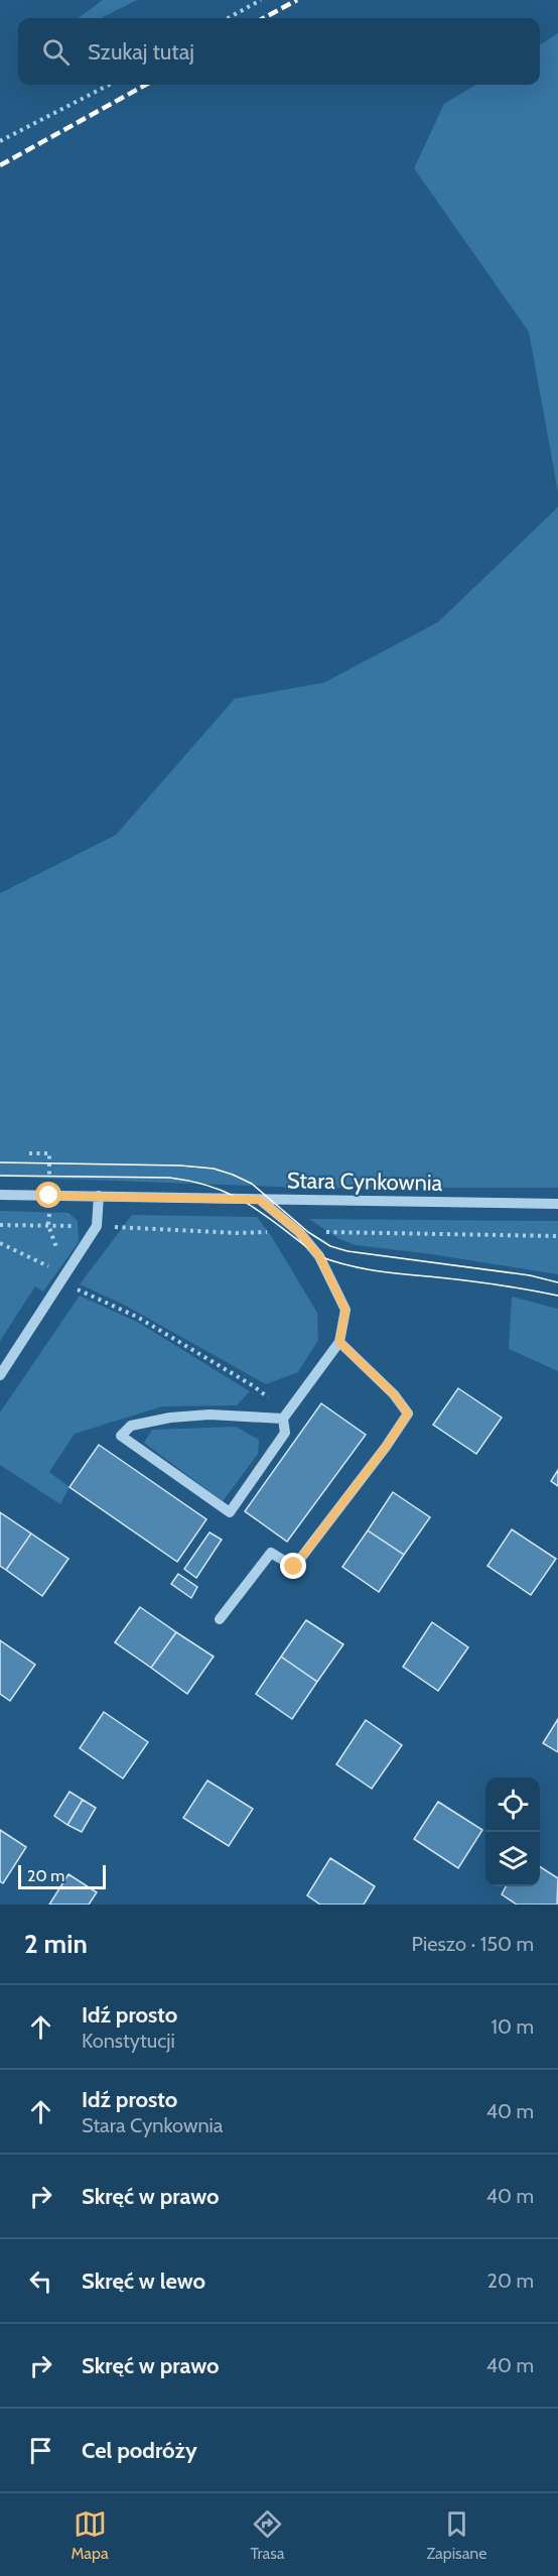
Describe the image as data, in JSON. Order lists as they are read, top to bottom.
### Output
{
  "streets": {
    "street": ["Stara Cynkownia"]
  },
  "scale_bar": "20 m",
  "page": {
    "search": "Szukaj tutaj",
    "scale": "20 m",
    "heading": ["2 min", "Pieszo · 150 m"],
    "list": [
      ["Idź prosto", "Konstytucji", "10 m"],
      ["Idź prosto", "Stara Cynkownia", "40 m"],
      ["Skręć w prawo", "40 m"],
      ["Skręć w lewo", "20 m"],
      ["Skręć w prawo", "40 m"],
      "Cel podróży"
    ],
    "nav": ["Mapa", "Trasa", "Zapisane"]
  }
}
